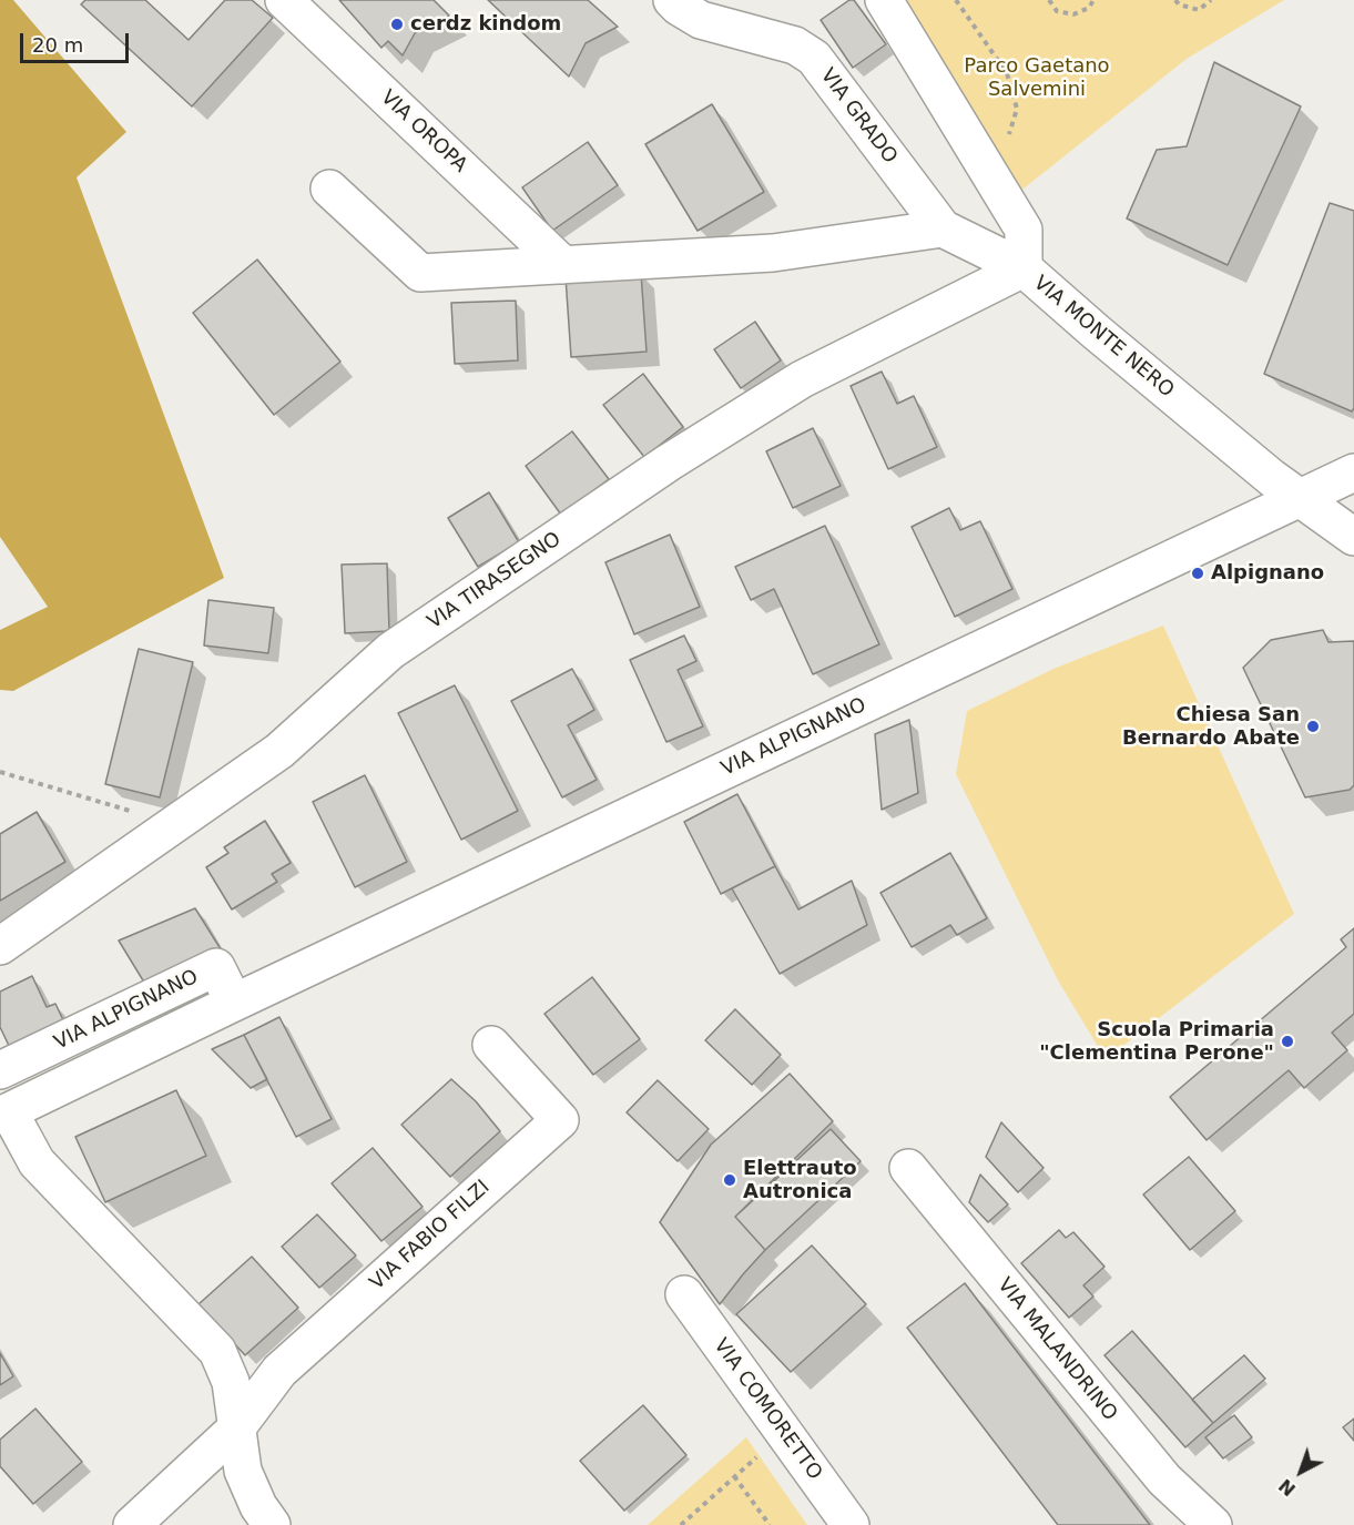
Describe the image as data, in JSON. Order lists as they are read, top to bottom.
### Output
{
  "streets": {
    "street": [
      "VIA GRADO",
      "VIA OROPA",
      "VIA MONTE NERO",
      "VIA TIRASEGNO",
      "VIA ALPIGNANO",
      "VIA FABIO FILZI",
      "VIA MALANDRINO",
      "VIA COMORETTO"
    ]
  },
  "crossings": [
    ["VIA GRADO", "VIA MONTE NERO"],
    ["VIA GRADO", "VIA TIRASEGNO"],
    ["VIA MONTE NERO", "VIA TIRASEGNO"],
    ["VIA MONTE NERO", "VIA ALPIGNANO"]
  ],
  "parks": ["Parco Gaetano Salvemini"],
  "places": [
    "cerdz kindom",
    "Alpignano",
    "Chiesa San Bernardo Abate",
    "Scuola Primaria \"Clementina Perone\"",
    "Elettrauto Autronica"
  ],
  "scale_bar": "20 m",
  "north": "bottom left"
}
